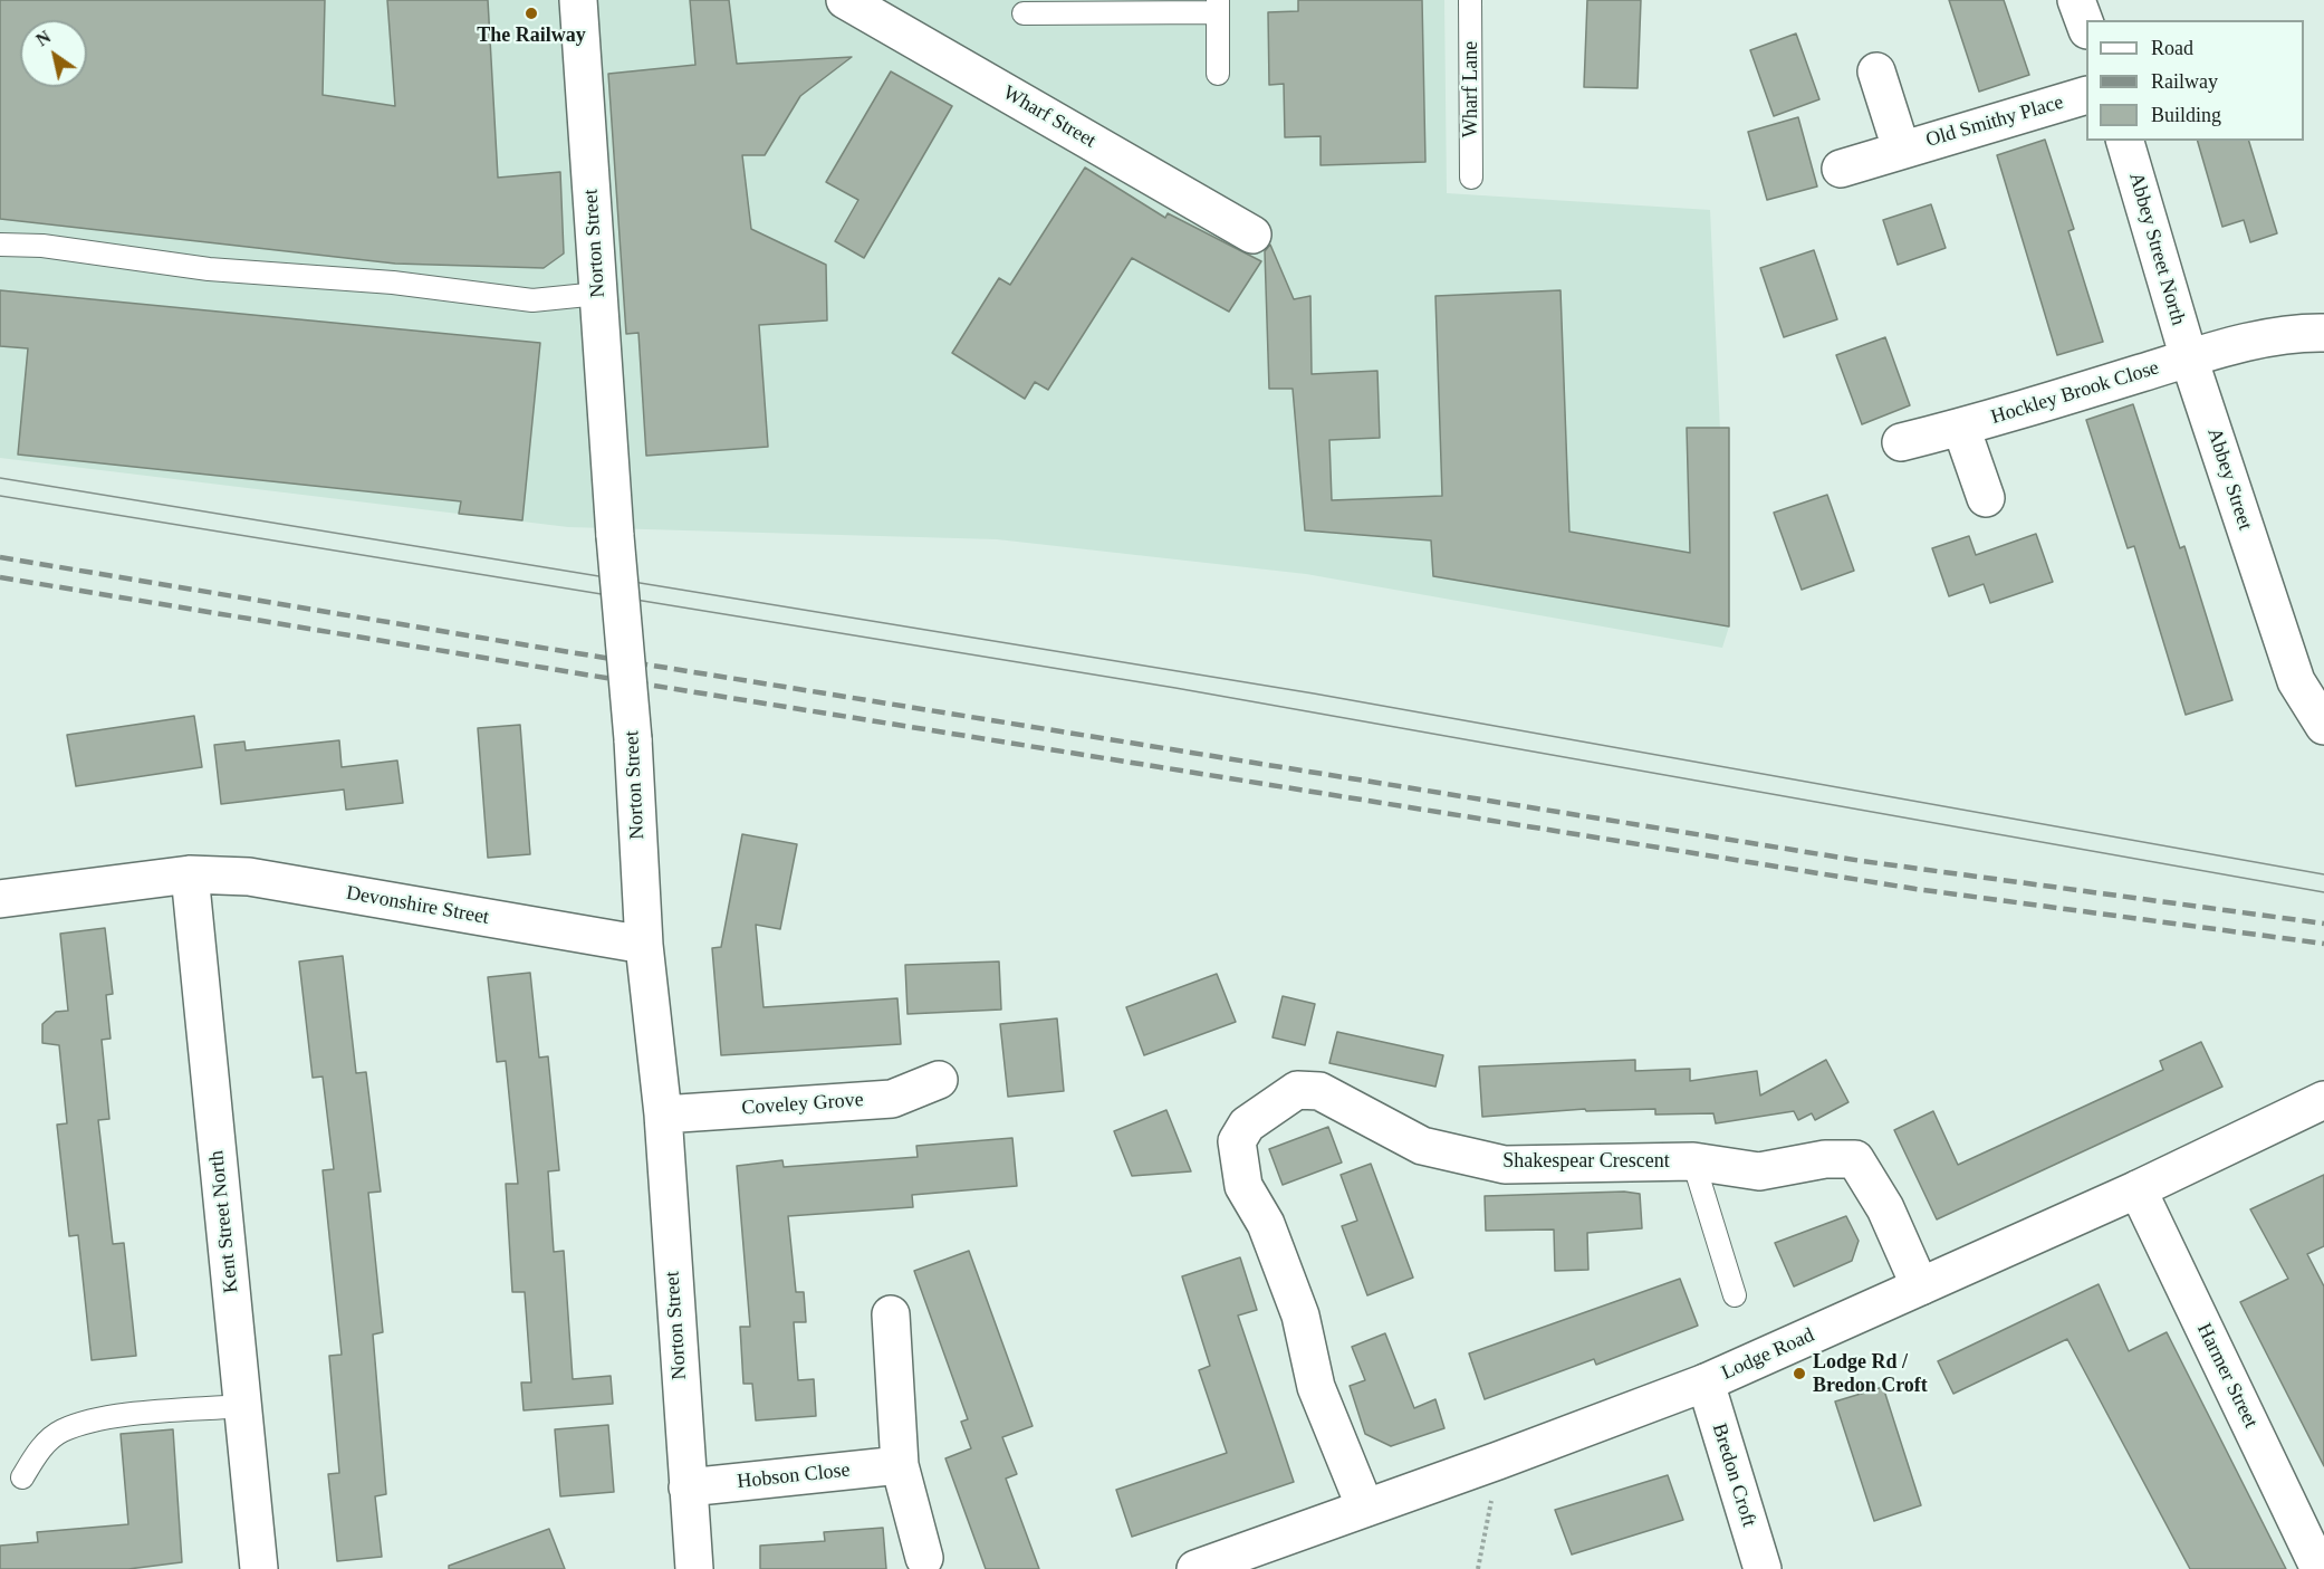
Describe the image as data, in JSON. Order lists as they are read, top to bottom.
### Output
{
  "streets": {
    "street": [
      "Wharf Street",
      "Old Smithy Place",
      "Norton Street",
      "Abbey Street North",
      "Hockley Brook Close",
      "Abbey Street",
      "Devonshire Street",
      "Coveley Grove",
      "Shakespear Crescent",
      "Kent Street North",
      "Lodge Road",
      "Harmer Street",
      "Bredon Croft",
      "Hobson Close"
    ],
    "lane": ["Wharf Lane"]
  },
  "crossings": [
    ["Norton Street", "Devonshire Street"],
    ["Norton Street", "Coveley Grove"],
    ["Norton Street", "Hobson Close"],
    ["Abbey Street North", "Hockley Brook Close"],
    ["Abbey Street North", "Abbey Street"],
    ["Hockley Brook Close", "Abbey Street"],
    ["Devonshire Street", "Kent Street North"],
    ["Shakespear Crescent", "Lodge Road"],
    ["Lodge Road", "Harmer Street"],
    ["Lodge Road", "Bredon Croft"]
  ],
  "places": ["The Railway", "Lodge Rd / Bredon Croft"],
  "legend": ["Road", "Railway", "Building"],
  "north": "top left"
}
